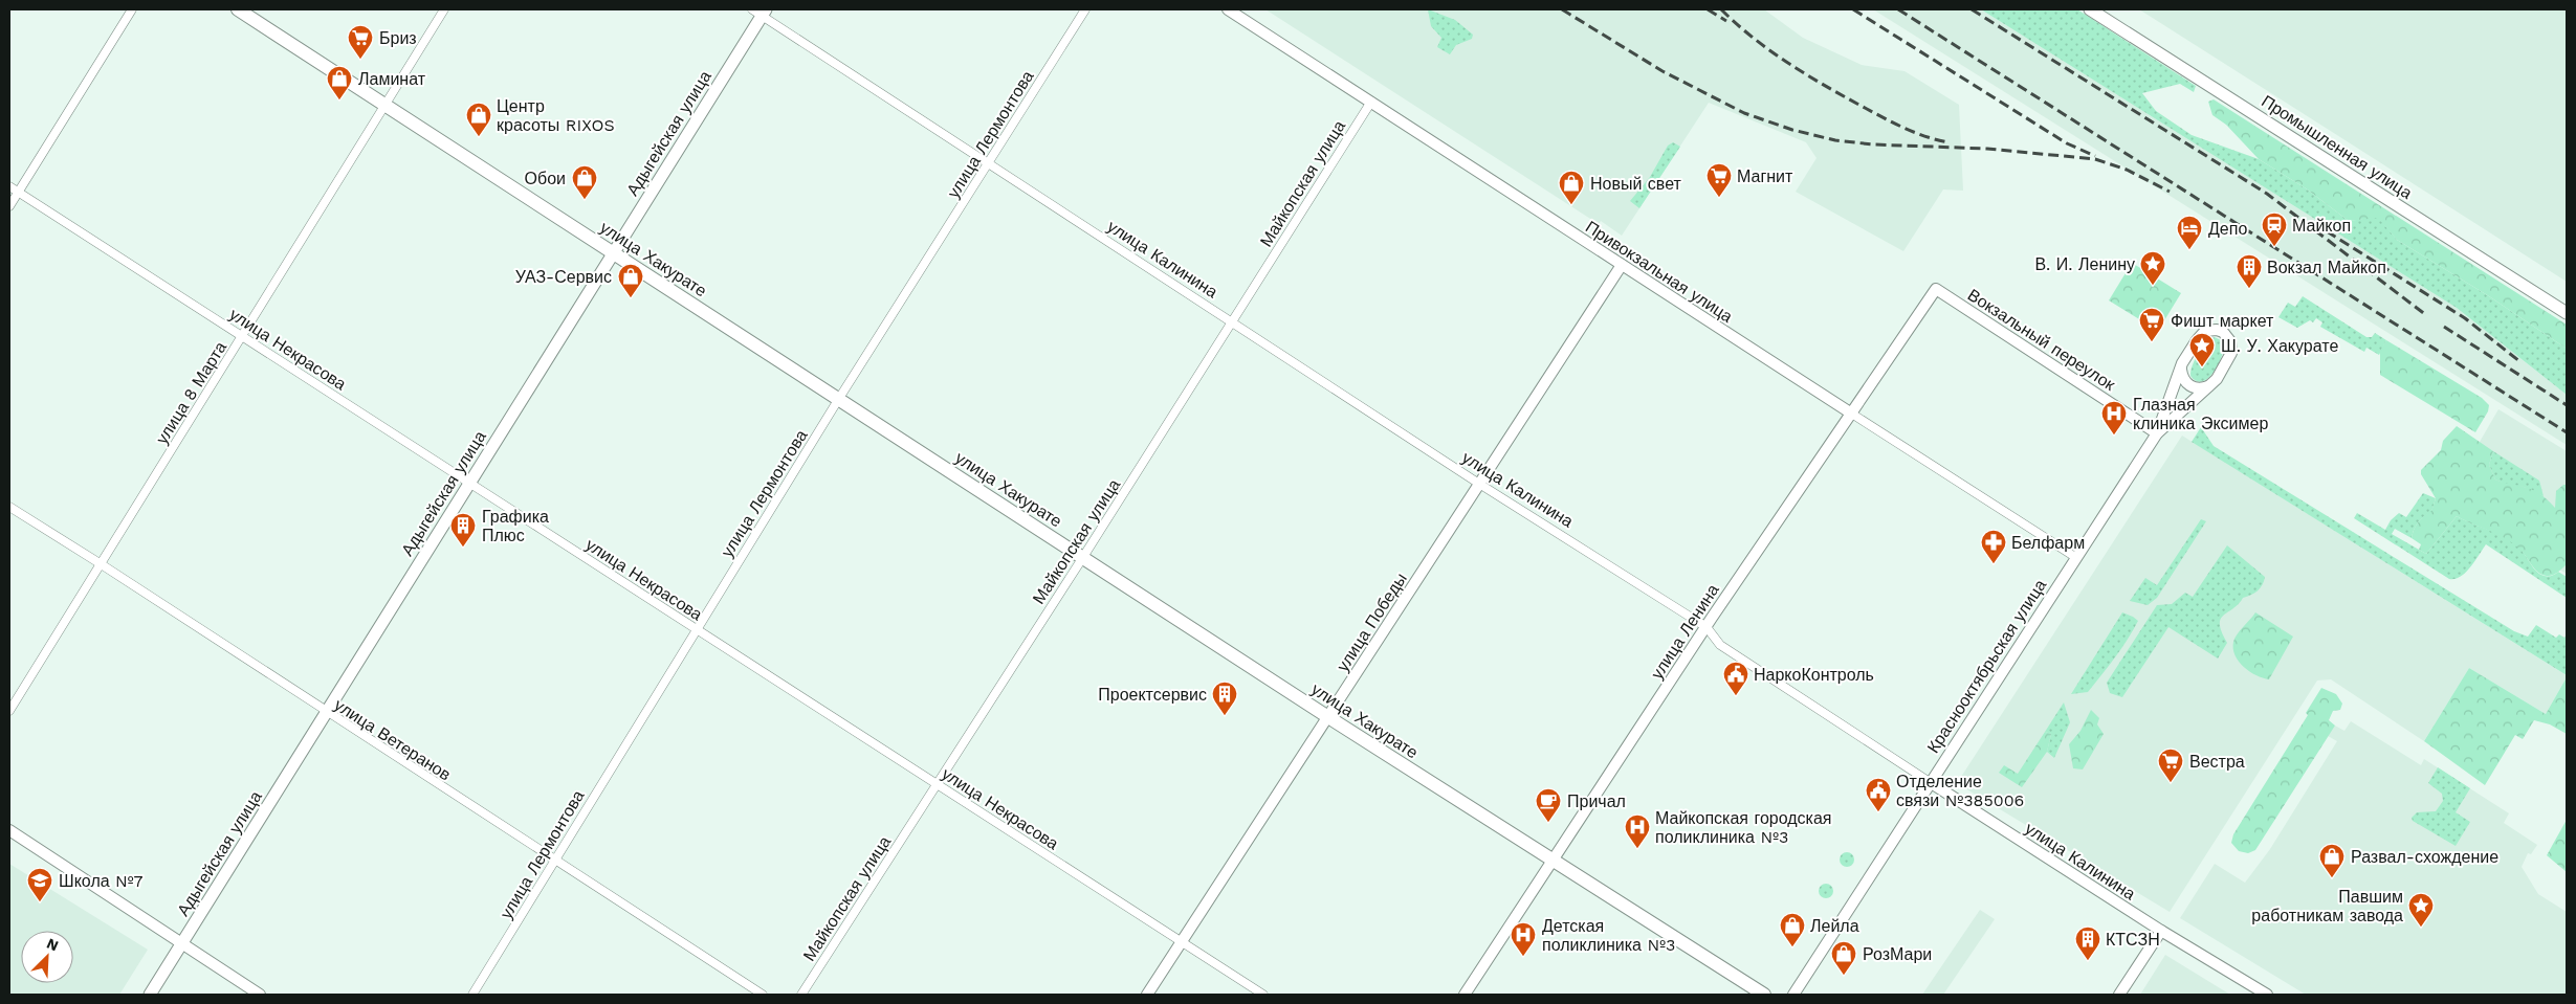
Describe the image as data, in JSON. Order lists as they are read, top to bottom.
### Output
{
  "streets": {
    "main road": ["Адыгейская улица", "Промышленная улица", "улица Хакурате"],
    "street": [
      "улица Лермонтова",
      "Майкопская улица",
      "улица Калинина",
      "Привокзальная улица",
      "Вокзальный переулок",
      "улица Некрасова",
      "улица 8 Марта",
      "улица Победы",
      "улица Ленина",
      "Краснооктябрьская улица",
      "улица Ветеранов"
    ]
  },
  "crossings": [
    ["Адыгейская улица", "улица Хакурате"],
    ["Адыгейская улица", "улица Калинина"],
    ["Адыгейская улица", "улица Некрасова"],
    ["Адыгейская улица", "улица Ветеранов"],
    ["улица Лермонтова", "улица Хакурате"],
    ["улица Лермонтова", "улица Калинина"],
    ["улица Лермонтова", "улица Некрасова"],
    ["улица Лермонтова", "улица Ветеранов"],
    ["Майкопская улица", "улица Хакурате"],
    ["Майкопская улица", "улица Калинина"],
    ["Майкопская улица", "Привокзальная улица"],
    ["Майкопская улица", "улица Некрасова"],
    ["улица Хакурате", "улица 8 Марта"],
    ["улица Хакурате", "улица Победы"],
    ["улица Хакурате", "улица Ленина"],
    ["улица Калинина", "улица Победы"],
    ["улица Калинина", "улица Ленина"],
    ["улица Калинина", "Краснооктябрьская улица"],
    ["Привокзальная улица", "улица Победы"],
    ["Привокзальная улица", "улица Ленина"],
    ["Привокзальная улица", "Краснооктябрьская улица"],
    ["Вокзальный переулок", "улица Ленина"],
    ["Вокзальный переулок", "Краснооктябрьская улица"],
    ["улица Некрасова", "улица 8 Марта"],
    ["улица Некрасова", "улица Победы"],
    ["улица 8 Марта", "улица Ветеранов"]
  ],
  "places": {
    "supermarket": [
      "Бриз",
      "Магнит",
      "Фишт маркет",
      "Вестра"
    ],
    "shop": [
      "Ламинат",
      "Центр красоты RIXOS",
      "Обои",
      "Новый свет",
      "УАЗ-Сервис",
      "Развал-схождение",
      "Лейла",
      "РозМари"
    ],
    "station": ["Майкоп"],
    "hotel": ["Депо"],
    "place": ["В. И. Ленину", "Ш. У. Хакурате", "Павшим работникам завода"],
    "building": [
      "Вокзал Майкоп",
      "Графика Плюс",
      "Проектсервис",
      "КТСЗН"
    ],
    "hospital": ["Глазная клиника Эксимер", "Майкопская городская поликлиника №3", "Детская поликлиника №3"],
    "pharmacy": ["Белфарм"],
    "public building": ["НаркоКонтроль", "Отделение связи №385006"],
    "cafe": ["Причал"],
    "school or university": ["Школа №7"]
  },
  "north": "top right"
}
